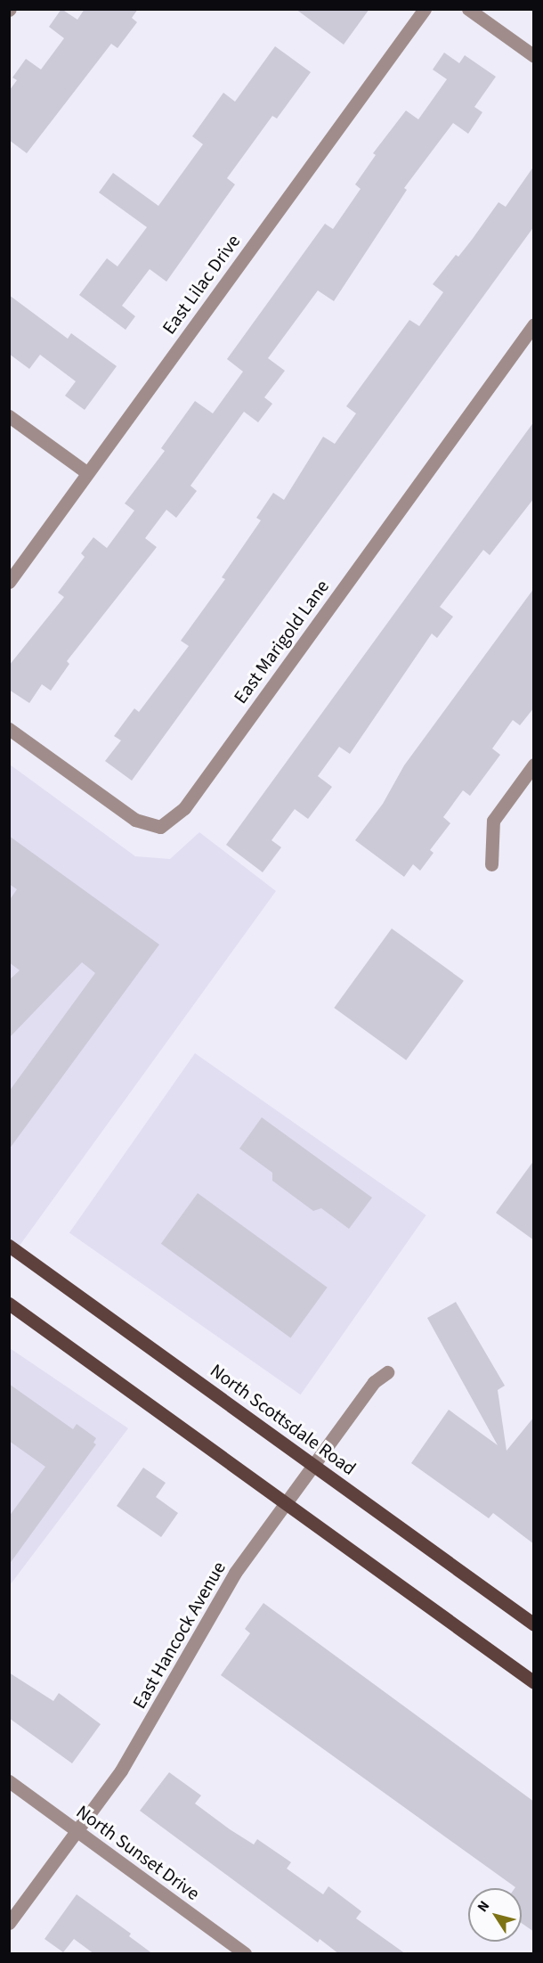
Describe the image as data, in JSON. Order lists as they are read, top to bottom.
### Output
{
  "streets": {
    "main road": ["North Scottsdale Road"],
    "street": [
      "East Lilac Drive",
      "East Marigold Lane",
      "East Hancock Avenue",
      "North Sunset Drive"
    ]
  },
  "crossings": [
    ["North Scottsdale Road", "East Hancock Avenue"],
    ["East Hancock Avenue", "North Sunset Drive"]
  ],
  "north": "top left"
}
